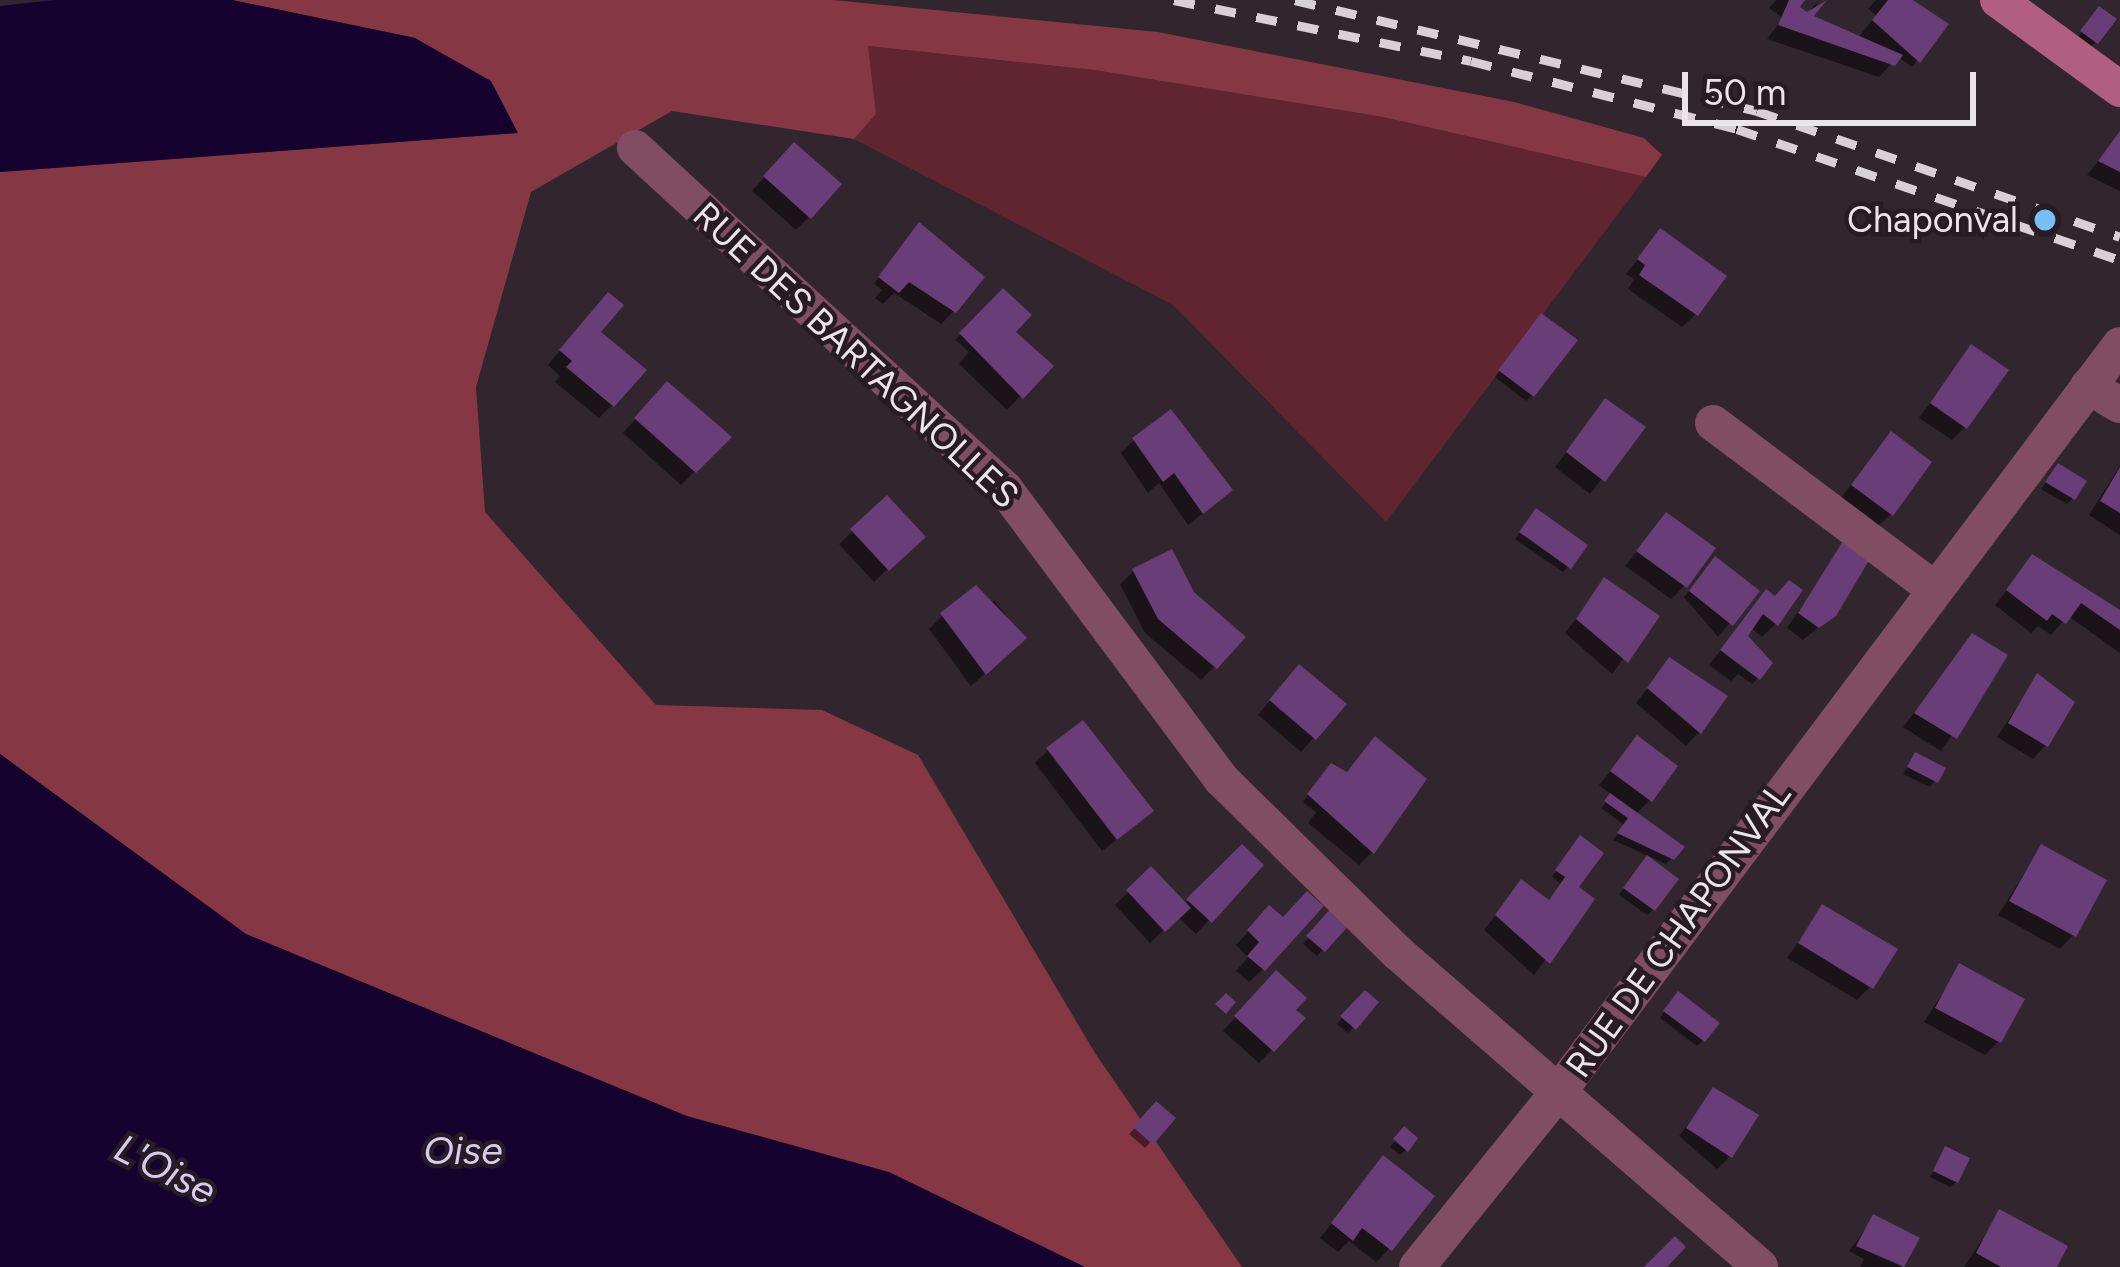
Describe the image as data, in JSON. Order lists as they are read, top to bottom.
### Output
{
  "streets": {
    "street": ["RUE DES BARTAGNOLLES", "RUE DE CHAPONVAL"]
  },
  "crossings": [
    ["RUE DES BARTAGNOLLES", "RUE DE CHAPONVAL"]
  ],
  "water": ["Oise", "L'Oise"],
  "places": ["Chaponval"],
  "scale_bar": "50 m"
}
